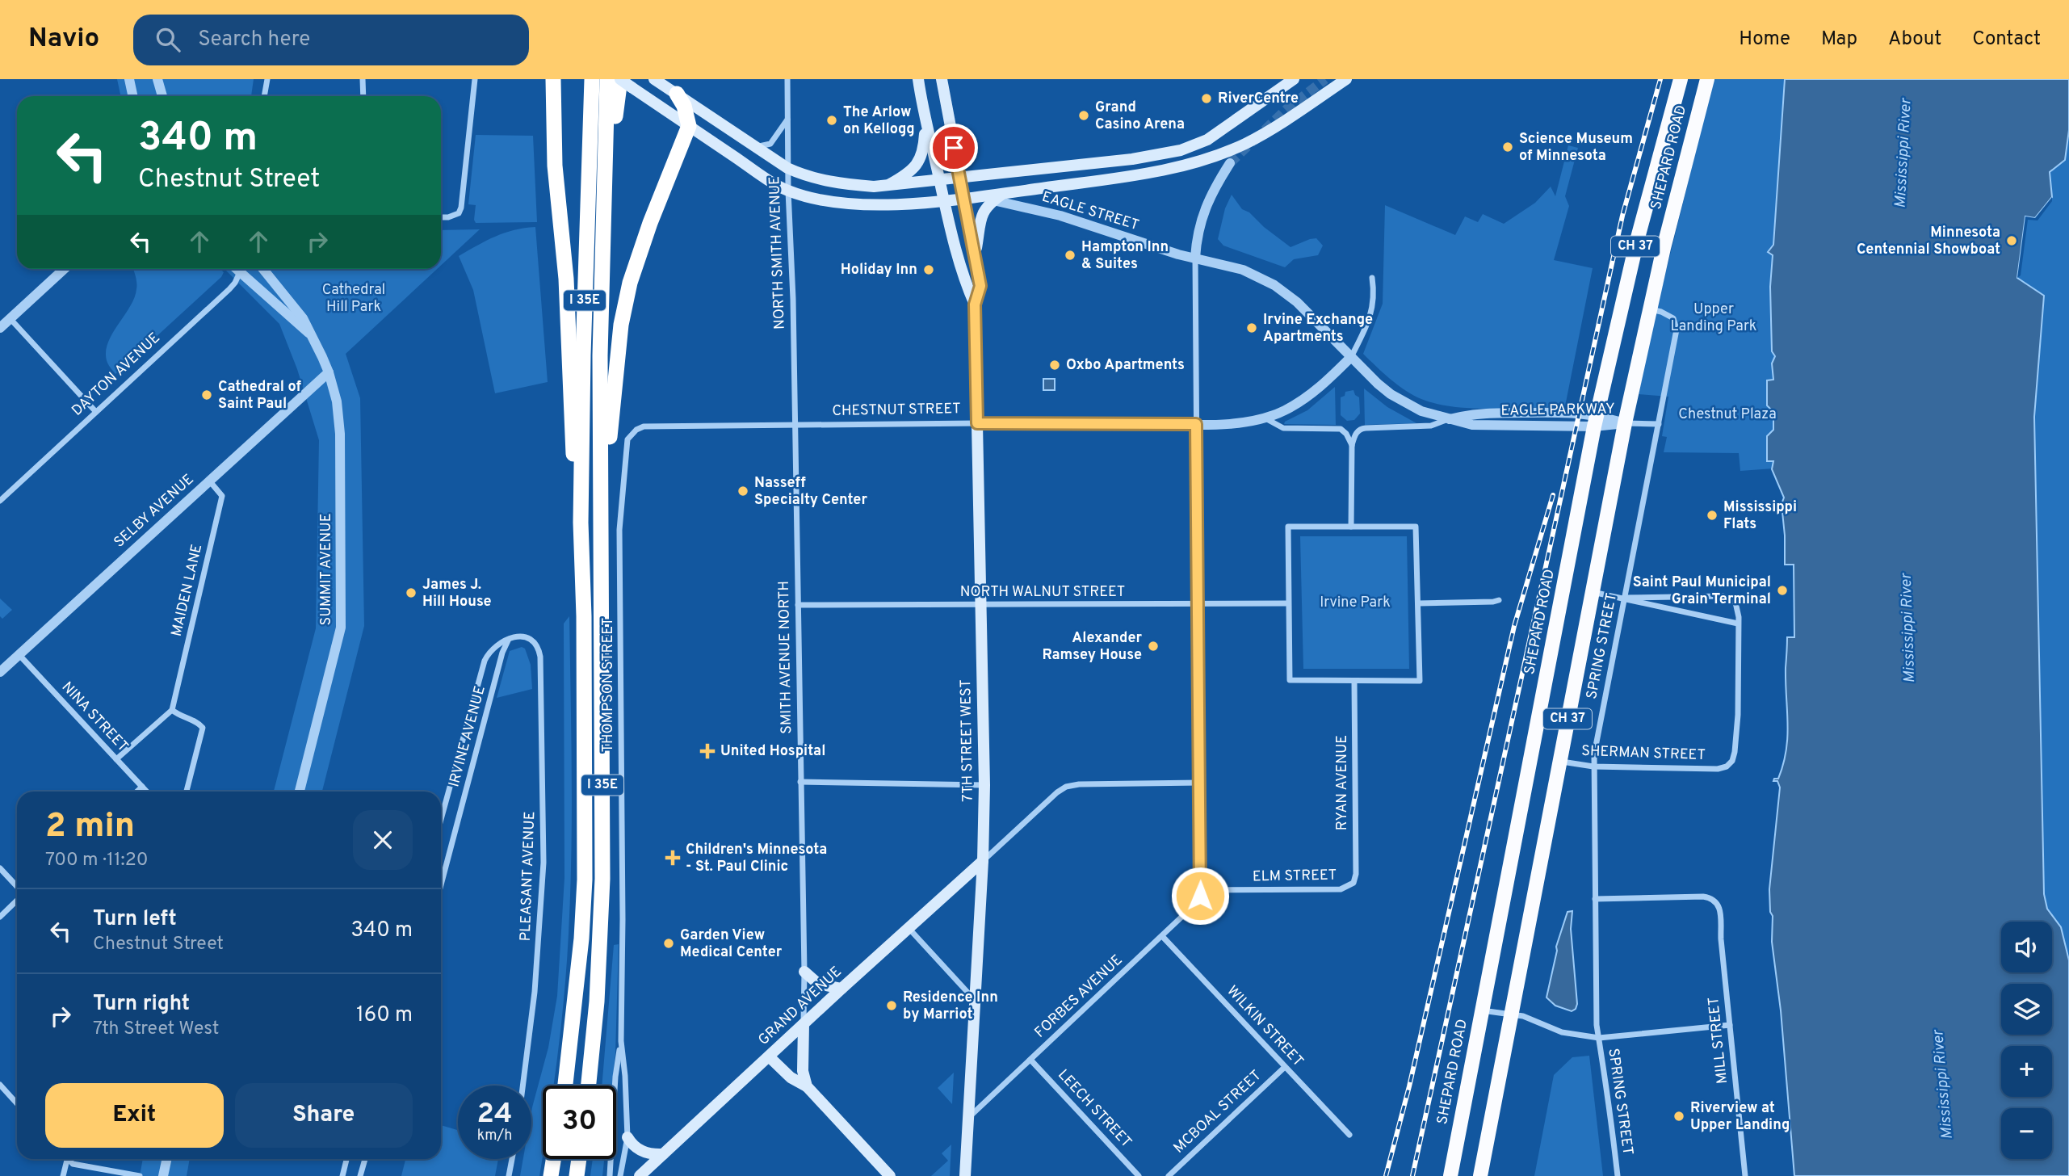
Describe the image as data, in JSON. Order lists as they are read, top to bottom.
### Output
{
  "streets": {
    "highway": ["SHEPARD ROAD", "CH 37", "I 35E"],
    "main road": ["7TH STREET WEST", "GRAND AVENUE"],
    "street": [
      "EAGLE STREET",
      "NORTH SMITH AVENUE",
      "DAYTON AVENUE",
      "CHESTNUT STREET",
      "EAGLE PARKWAY",
      "SELBY AVENUE",
      "SUMMIT AVENUE",
      "MAIDEN LANE",
      "NORTH WALNUT STREET",
      "SPRING STREET",
      "SMITH AVENUE NORTH",
      "THOMPSON STREET",
      "NINA STREET",
      "IRVINE AVENUE",
      "SHERMAN STREET",
      "RYAN AVENUE",
      "PLEASANT AVENUE",
      "ELM STREET",
      "FORBES AVENUE",
      "WILKIN STREET",
      "MILL STREET",
      "LEECH STREET",
      "MCBOAL STREET"
    ]
  },
  "crossings": [
    ["SHEPARD ROAD", "EAGLE PARKWAY"],
    ["SHEPARD ROAD", "SPRING STREET"],
    ["SHEPARD ROAD", "SHERMAN STREET"],
    ["EAGLE STREET", "EAGLE PARKWAY"],
    ["NORTH SMITH AVENUE", "CHESTNUT STREET"],
    ["NORTH SMITH AVENUE", "SMITH AVENUE NORTH"],
    ["CHESTNUT STREET", "EAGLE PARKWAY"],
    ["CHESTNUT STREET", "SMITH AVENUE NORTH"],
    ["CHESTNUT STREET", "THOMPSON STREET"],
    ["CHESTNUT STREET", "7TH STREET WEST"],
    ["SELBY AVENUE", "SUMMIT AVENUE"],
    ["SELBY AVENUE", "MAIDEN LANE"],
    ["SELBY AVENUE", "NINA STREET"],
    ["NORTH WALNUT STREET", "SMITH AVENUE NORTH"],
    ["NORTH WALNUT STREET", "7TH STREET WEST"],
    ["SPRING STREET", "SHERMAN STREET"],
    ["SPRING STREET", "MILL STREET"],
    ["SMITH AVENUE NORTH", "GRAND AVENUE"],
    ["IRVINE AVENUE", "PLEASANT AVENUE"],
    ["7TH STREET WEST", "FORBES AVENUE"],
    ["7TH STREET WEST", "GRAND AVENUE"],
    ["RYAN AVENUE", "ELM STREET"],
    ["ELM STREET", "FORBES AVENUE"],
    ["FORBES AVENUE", "WILKIN STREET"],
    ["FORBES AVENUE", "LEECH STREET"],
    ["WILKIN STREET", "MCBOAL STREET"]
  ],
  "water": ["Mississippi River"],
  "parks": [
    "Cathedral Hill Park",
    "Upper Landing Park",
    "Chestnut Plaza",
    "Irvine Park"
  ],
  "places": {
    "other": [
      "RiverCentre",
      "Grand Casino Arena",
      "The Arlow on Kellogg",
      "Science Museum of Minnesota",
      "Minnesota Centennial Showboat",
      "Hampton Inn & Suites",
      "Holiday Inn",
      "Irvine Exchange Apartments",
      "Oxbo Apartments",
      "Cathedral of Saint Paul",
      "Nasseff Specialty Center",
      "Mississippi Flats",
      "Saint Paul Municipal Grain Terminal",
      "James J. Hill House",
      "Alexander Ramsey House",
      "Garden View Medical Center",
      "Residence Inn by Marriot",
      "Riverview at Upper Landing"
    ],
    "health": ["United Hospital", "Children's Minnesota - St. Paul Clinic"]
  },
  "page": {
    "header": "Navio",
    "search": "Search here",
    "nav": [
      "Home",
      "Map",
      "About",
      "Contact"
    ],
    "turn": ["340 m", "Chestnut Street"],
    "heading": ["2 min", "700 m · 11:20"],
    "list": [
      {
        "name": "Turn left",
        "note": "Chestnut Street",
        "value": "340 m"
      },
      {
        "name": "Turn right",
        "note": "7th Street West",
        "value": "160 m"
      }
    ],
    "map_buttons": ["+", "−"],
    "buttons": ["Exit", "Share"],
    "speed": "24 km/h",
    "limit": "30"
  }
}
